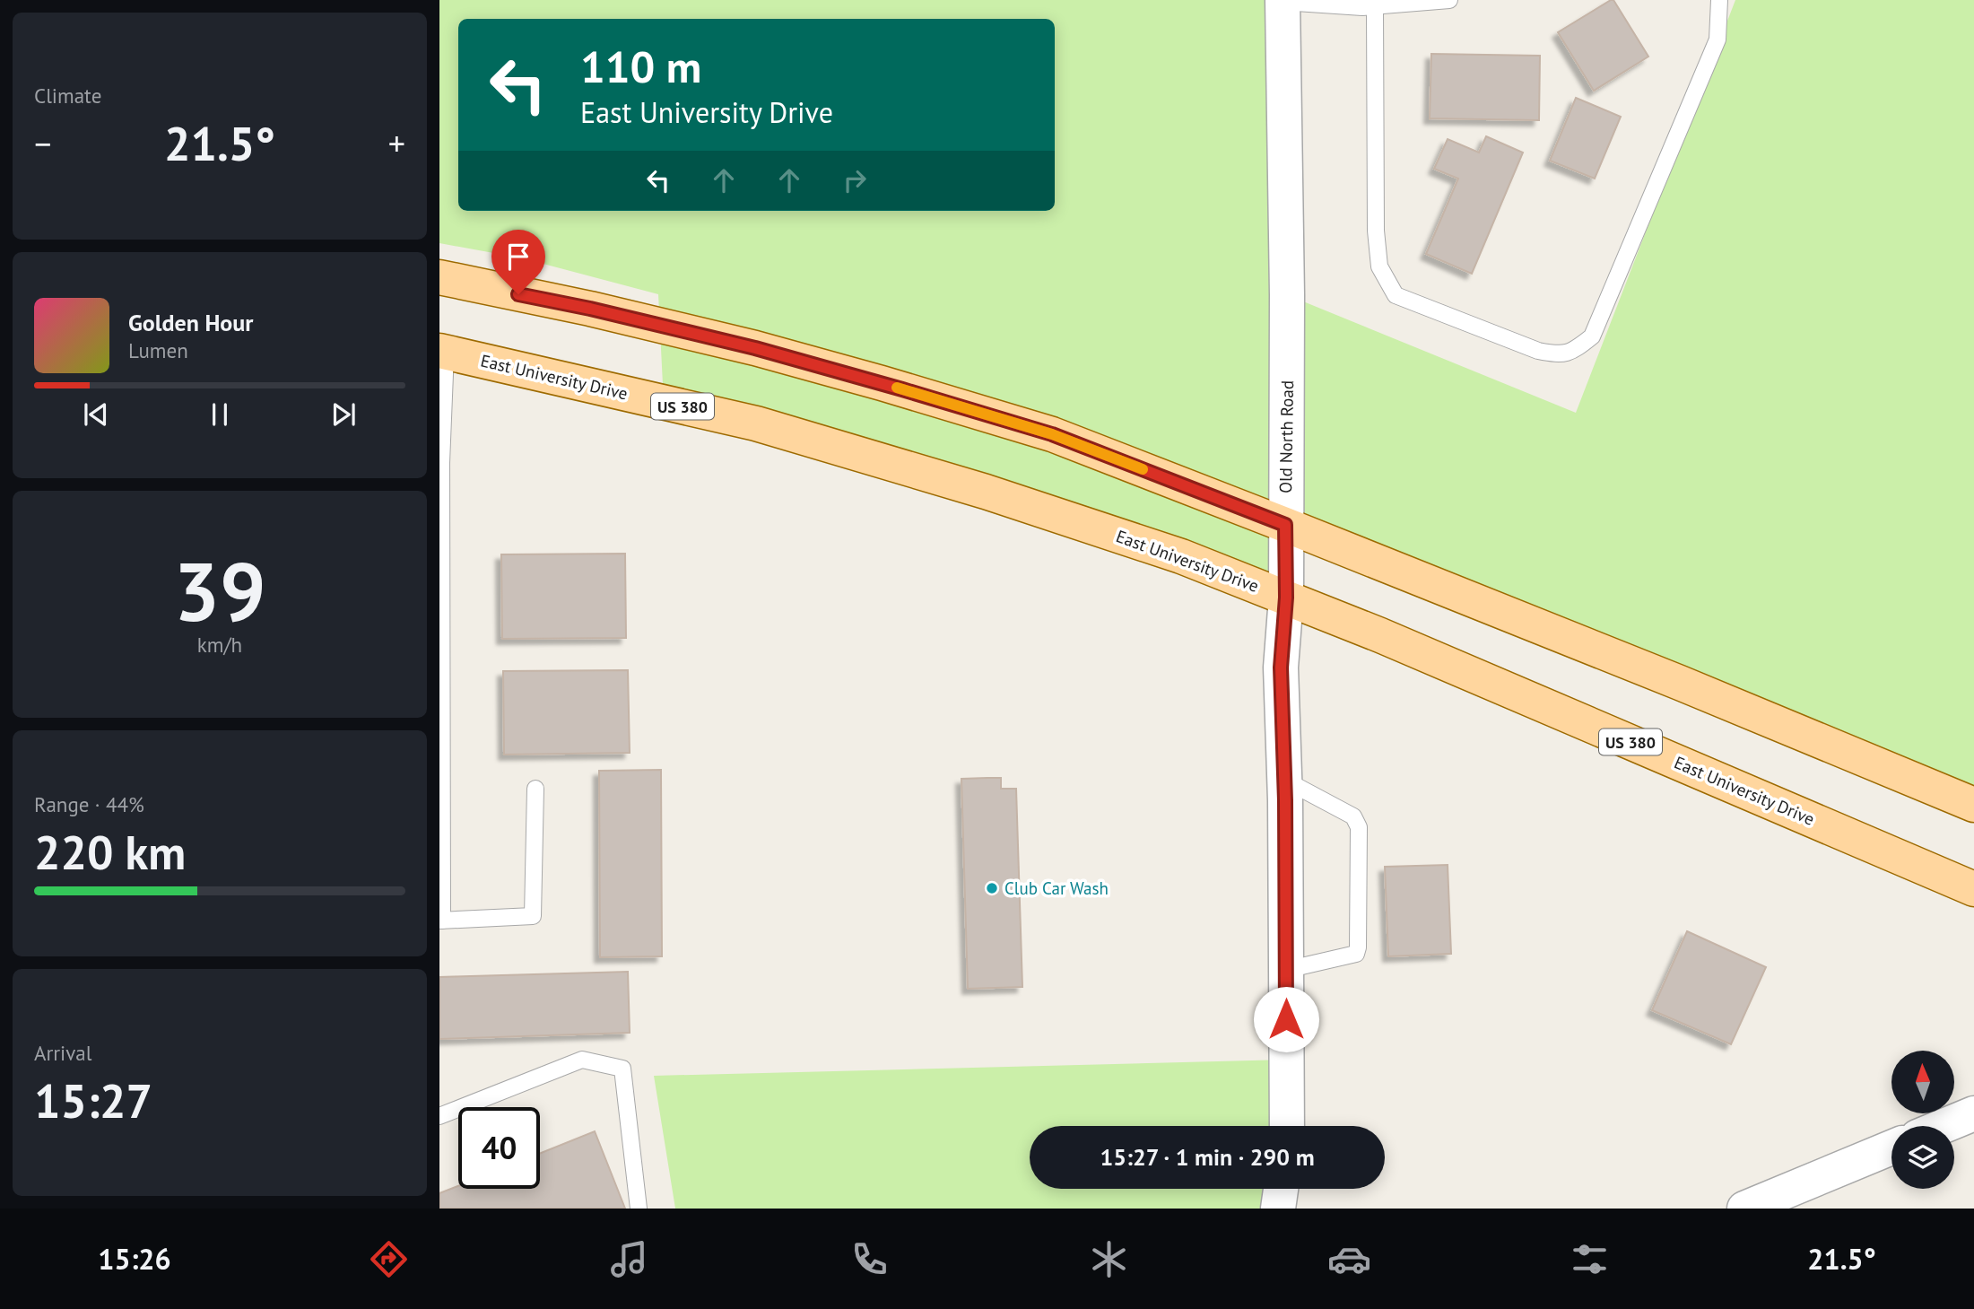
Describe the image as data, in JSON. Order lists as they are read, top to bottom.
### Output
{
  "streets": {
    "main road": ["East University Drive", "US 380"],
    "street": ["Old North Road"]
  },
  "crossings": [
    ["East University Drive", "Old North Road"]
  ],
  "places": ["Club Car Wash"],
  "north": "top",
  "page": {
    "tile": [
      "Climate",
      ["39", "km/h"],
      ["Range · 44%", "220 km"],
      ["Arrival", "15:27"]
    ],
    "turn": ["110 m", "East University Drive"],
    "heat": ["−", "21.5°", "+"],
    "song": ["Golden Hour", "Lumen"],
    "limit": "40",
    "trip": "15:27 · 1 min · 290 m",
    "tabs": ["15:26", "21.5°"]
  }
}
